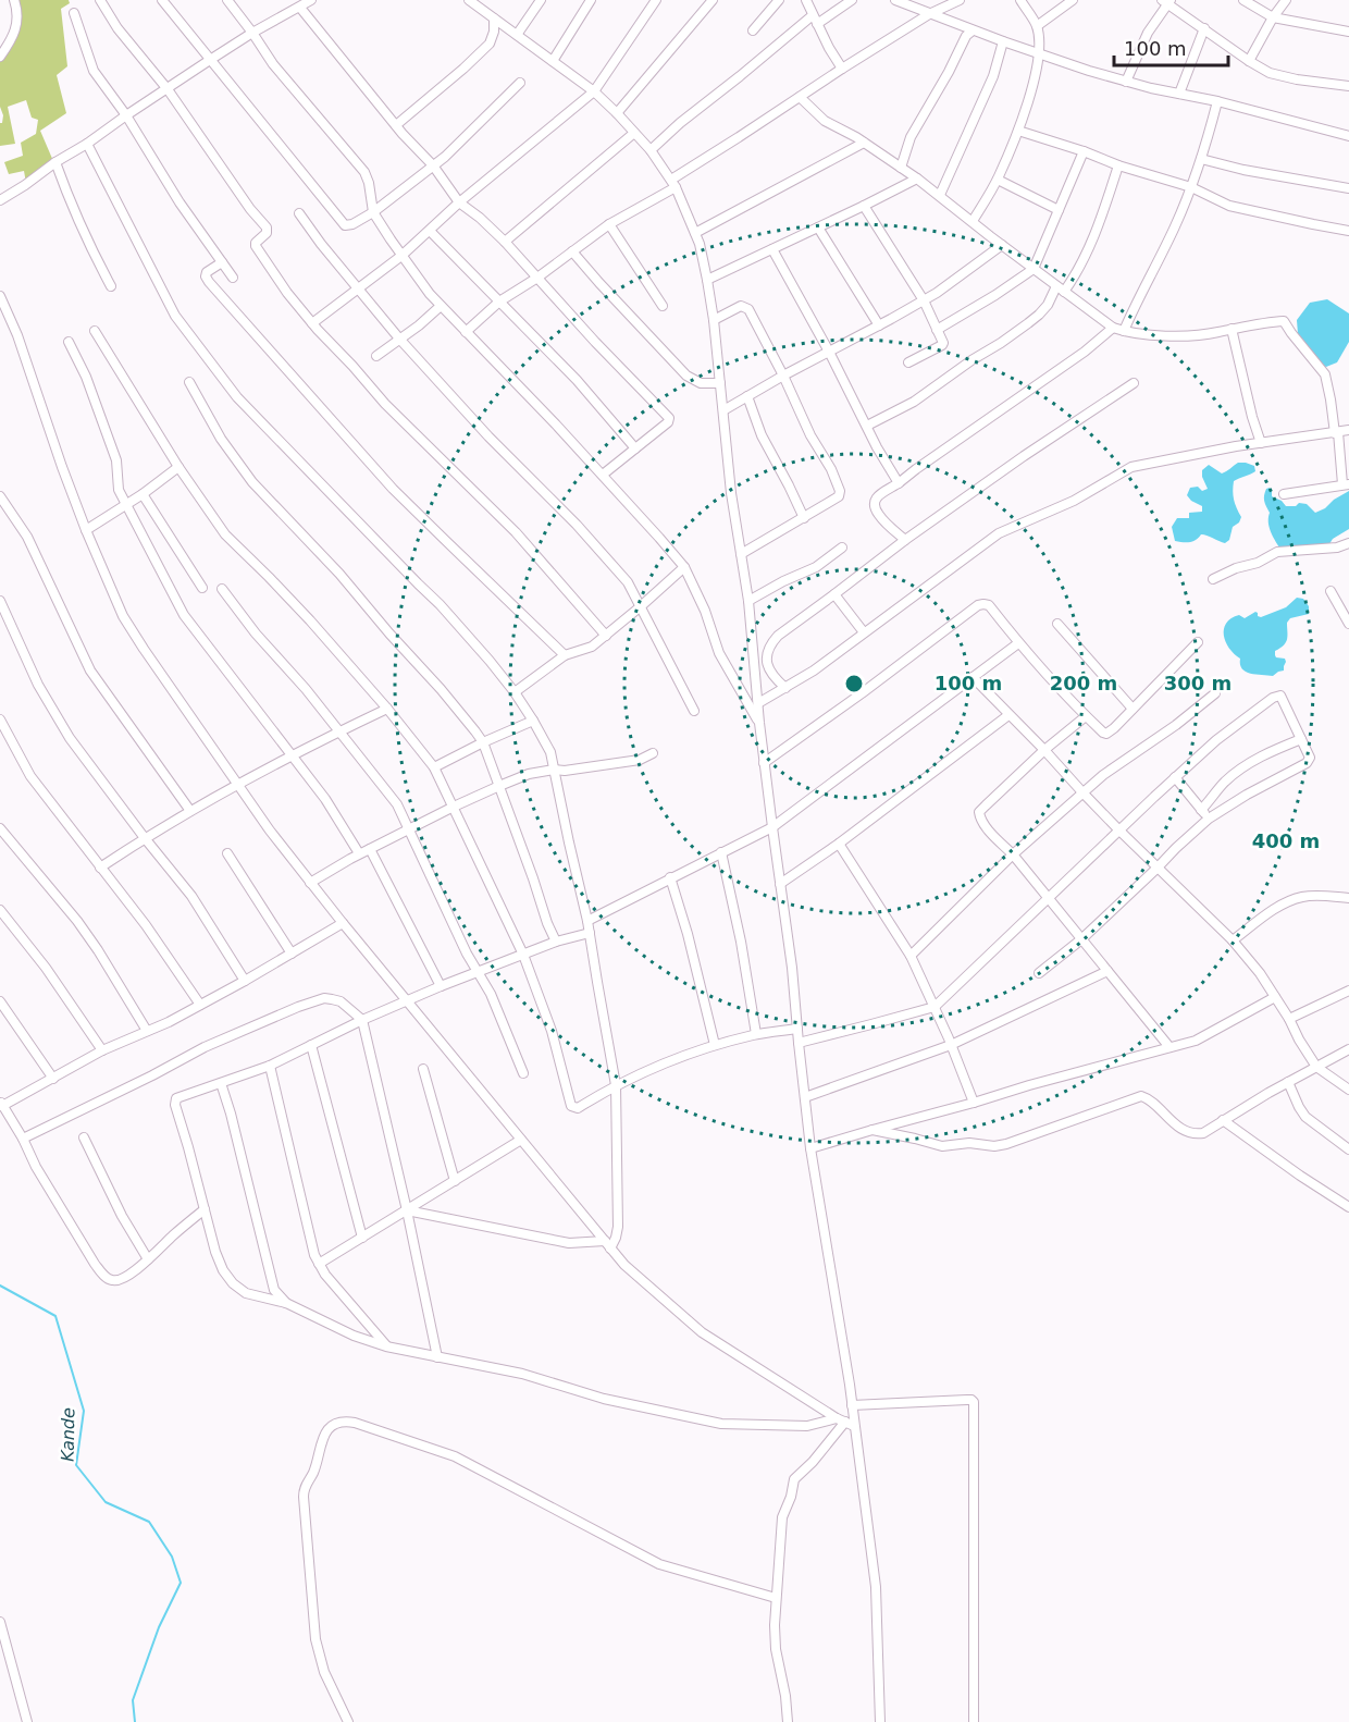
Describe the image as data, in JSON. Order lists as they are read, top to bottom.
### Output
{
  "water": ["Kande"],
  "scale_bar": "100 m",
  "rings": [
    "100 m",
    "200 m",
    "300 m",
    "400 m"
  ]
}
